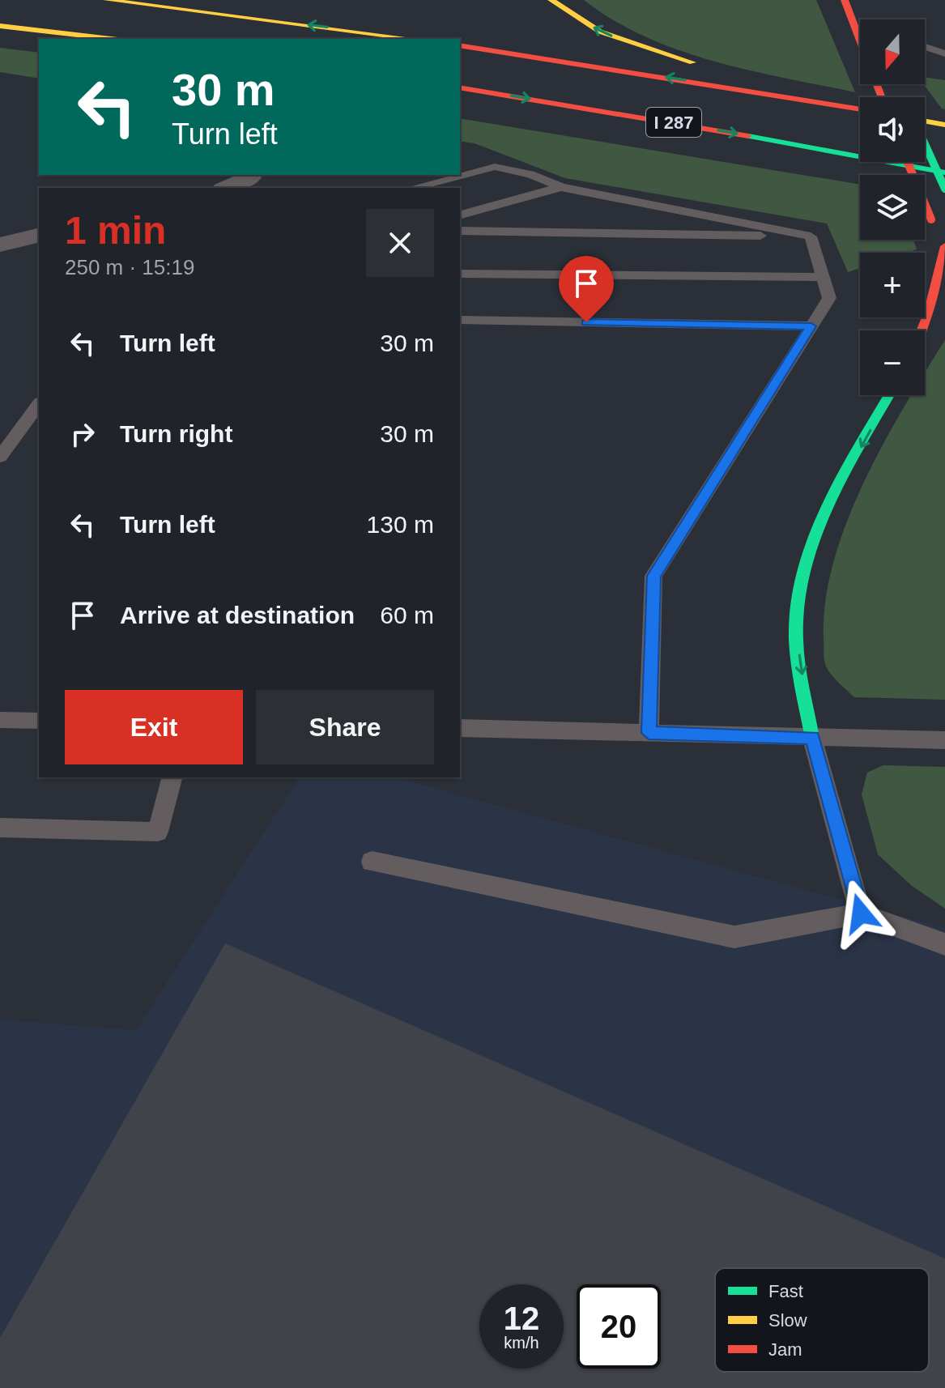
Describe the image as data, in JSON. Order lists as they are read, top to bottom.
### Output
{
  "streets": {
    "main road": ["I 287"]
  },
  "legend": ["Fast", "Slow", "Jam"],
  "north": "bottom",
  "page": {
    "map_buttons": ["+", "−"],
    "turn": ["30 m", "Turn left"],
    "heading": ["1 min", "250 m · 15:19"],
    "list": [
      {
        "name": "Turn left",
        "value": "30 m"
      },
      {
        "name": "Turn right",
        "value": "30 m"
      },
      {
        "name": "Turn left",
        "value": "130 m"
      },
      {
        "name": "Arrive at destination",
        "value": "60 m"
      }
    ],
    "buttons": ["Exit", "Share"],
    "speed": "12 km/h",
    "limit": "20"
  }
}
